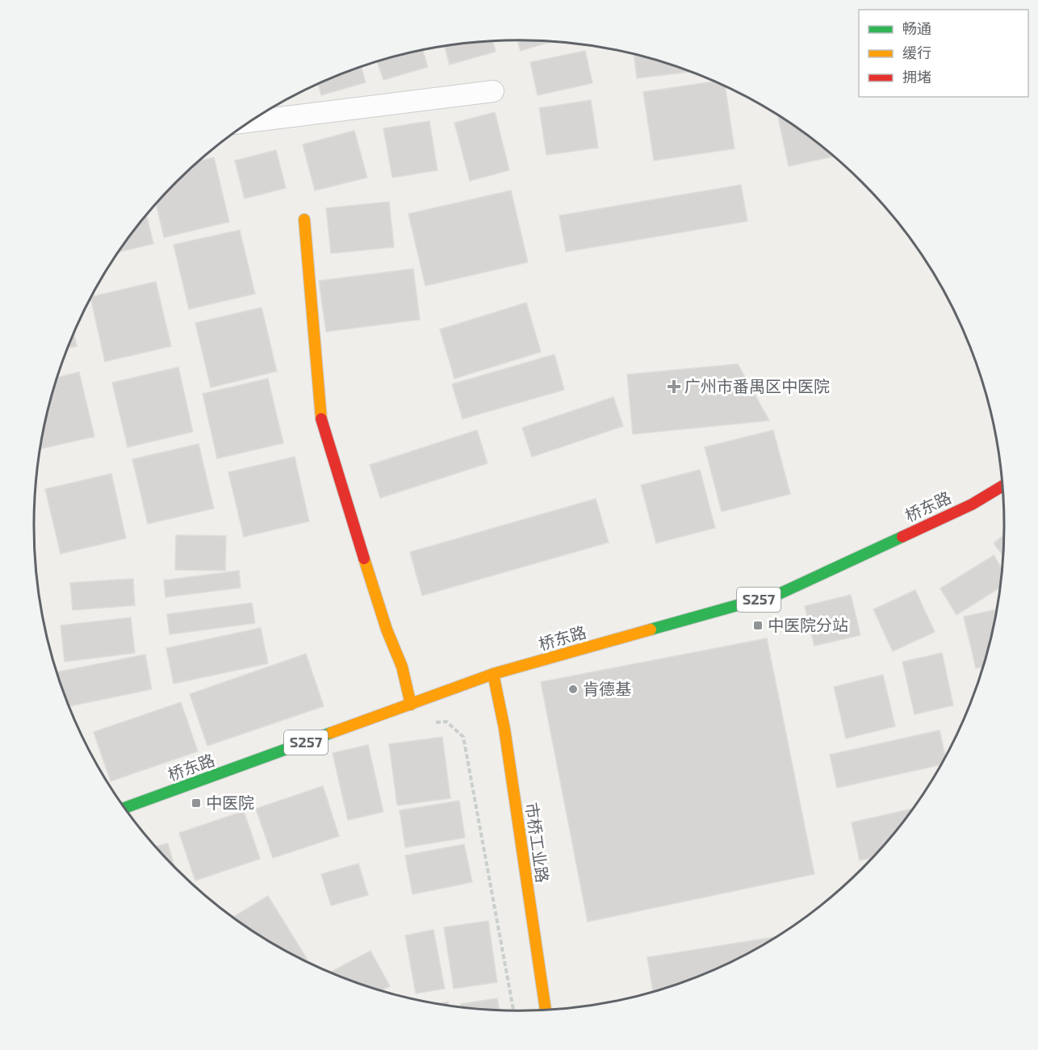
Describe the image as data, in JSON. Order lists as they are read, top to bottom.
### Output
{
  "streets": {
    "main road": ["桥东路", "S257", "市桥工业路"]
  },
  "crossings": [
    ["桥东路", "市桥工业路"]
  ],
  "places": {
    "health": ["广州市番禺区中医院"],
    "transit": ["中医院分站", "中医院"],
    "other": ["肯德基"]
  },
  "legend": ["畅通", "缓行", "拥堵"]
}
